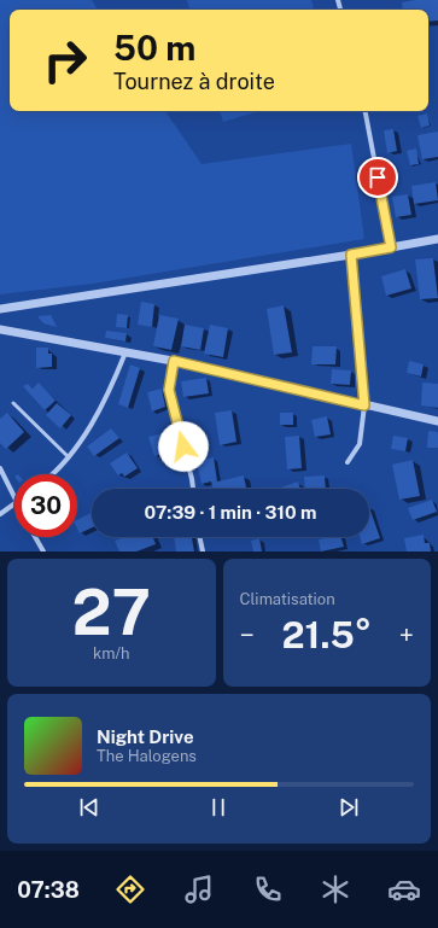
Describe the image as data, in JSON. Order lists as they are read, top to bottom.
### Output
{
  "page": {
    "turn": ["50 m", "Tournez à droite"],
    "limit": "30",
    "trip": "07:39 · 1 min · 310 m",
    "tile": [
      ["27", "km/h"],
      "Climatisation"
    ],
    "heat": ["−", "21.5°", "+"],
    "song": ["Night Drive", "The Halogens"],
    "tabs": "07:38"
  }
}
